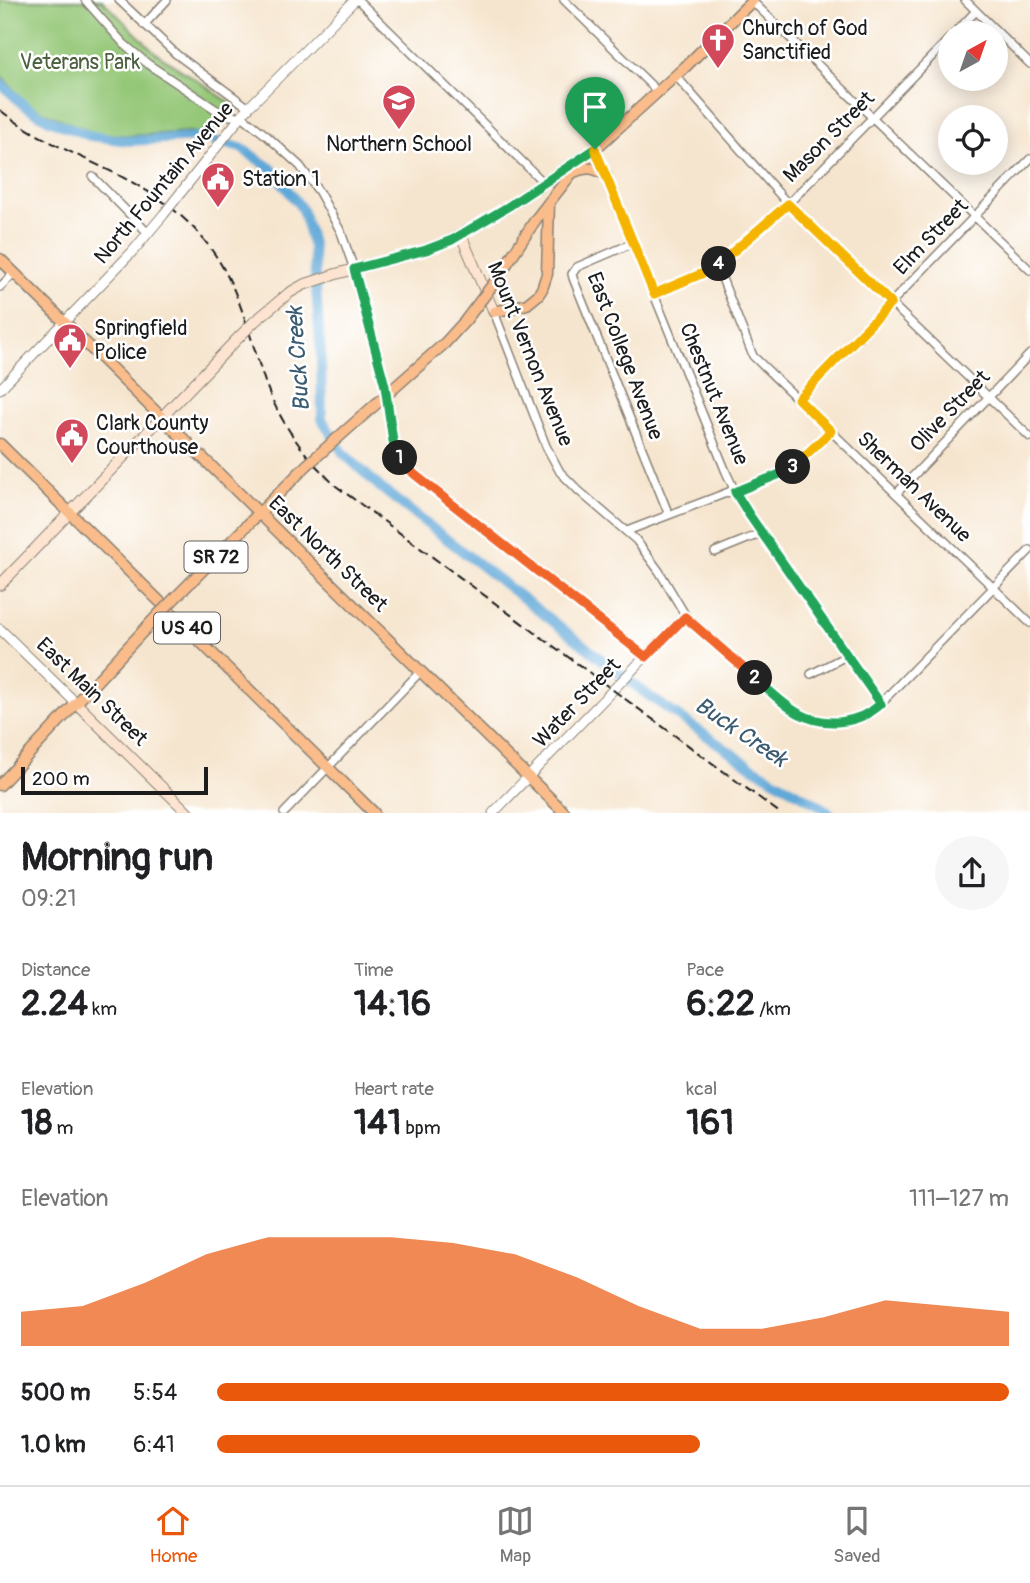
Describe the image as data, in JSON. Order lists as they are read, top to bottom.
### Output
{
  "streets": {
    "main road": [
      "Mount Vernon Avenue",
      "East North Street",
      "SR 72",
      "US 40",
      "East Main Street"
    ],
    "street": [
      "Mason Street",
      "North Fountain Avenue",
      "Elm Street",
      "East College Avenue",
      "Chestnut Avenue",
      "Olive Street",
      "Sherman Avenue",
      "Water Street"
    ]
  },
  "crossings": [
    ["Mason Street", "Chestnut Avenue"],
    ["Mason Street", "Sherman Avenue"],
    ["North Fountain Avenue", "East North Street"],
    ["Elm Street", "Sherman Avenue"],
    ["Mount Vernon Avenue", "Chestnut Avenue"],
    ["Mount Vernon Avenue", "Sherman Avenue"],
    ["Mount Vernon Avenue", "Water Street"],
    ["East College Avenue", "Chestnut Avenue"],
    ["Chestnut Avenue", "SR 72"],
    ["Olive Street", "Sherman Avenue"],
    ["East North Street", "SR 72"],
    ["East North Street", "Water Street"],
    ["SR 72", "East Main Street"]
  ],
  "water": ["Buck Creek"],
  "parks": ["Veterans Park"],
  "places": {
    "church": ["Church of God Sanctified"],
    "school or university": ["Northern School"],
    "public building": ["Station 1", "Springfield Police", "Clark County Courthouse"]
  },
  "scale_bar": "200 m",
  "north": "top right",
  "page": {
    "pins": [
      "4",
      "1",
      "3",
      "2"
    ],
    "scale": "200 m",
    "heading": ["Morning run", "09:21"],
    "stats": [
      ["Distance", "2.24 km"],
      ["Time", "14:16"],
      ["Pace", "6:22 /km"],
      ["Elevation", "18 m"],
      ["Heart rate", "141 bpm"],
      ["kcal", "161"]
    ],
    "chart": ["Elevation", "111–127 m"],
    "list": [
      {
        "name": "500 m",
        "note": "5:54"
      },
      {
        "name": "1.0 km",
        "note": "6:41"
      }
    ],
    "tabs": ["Home", "Map", "Saved"]
  }
}
